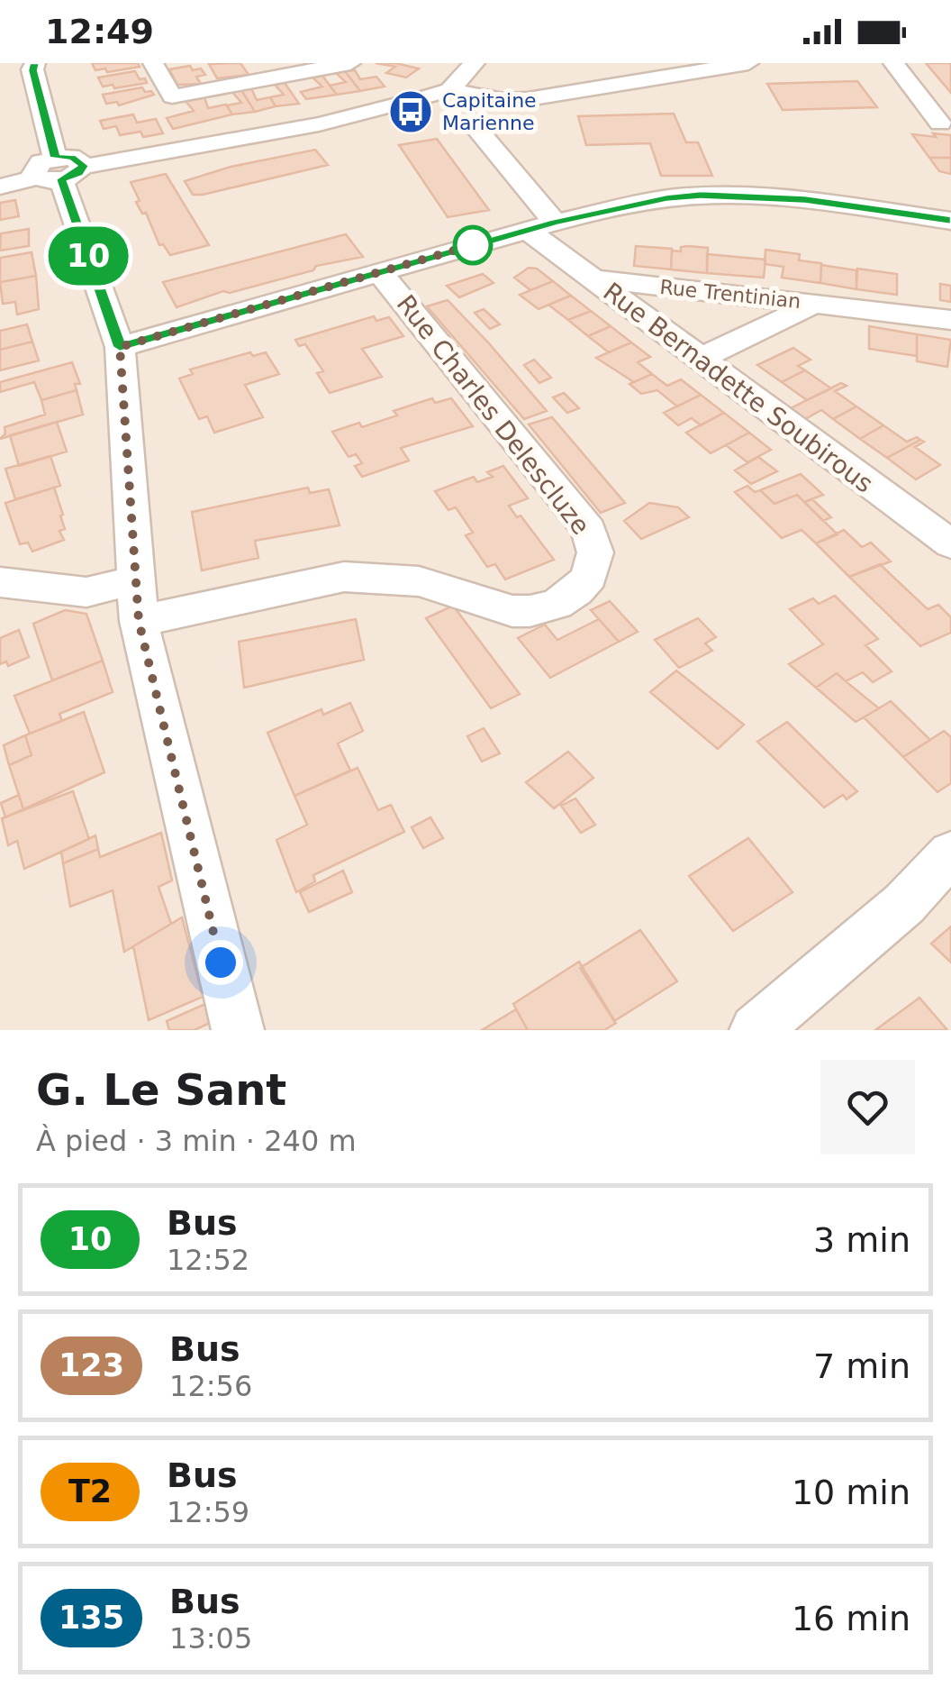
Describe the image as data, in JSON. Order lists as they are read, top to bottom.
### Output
{
  "streets": {
    "street": ["Rue Trentinian", "Rue Bernadette Soubirous", "Rue Charles Delescluze"]
  },
  "crossings": [
    ["Rue Trentinian", "Rue Bernadette Soubirous"]
  ],
  "places": {
    "bus stop": ["Capitaine Marienne"]
  },
  "lines": ["bus line 10"],
  "page": {
    "status": "12:49",
    "on_map": "10",
    "heading": ["G. Le Sant", "À pied · 3 min · 240 m"],
    "list": [
      {
        "mark": "10",
        "name": "Bus",
        "note": "12:52",
        "value": "3 min"
      },
      {
        "mark": "123",
        "name": "Bus",
        "note": "12:56",
        "value": "7 min"
      },
      {
        "mark": "T2",
        "name": "Bus",
        "note": "12:59",
        "value": "10 min"
      },
      {
        "mark": "135",
        "name": "Bus",
        "note": "13:05",
        "value": "16 min"
      }
    ]
  }
}
